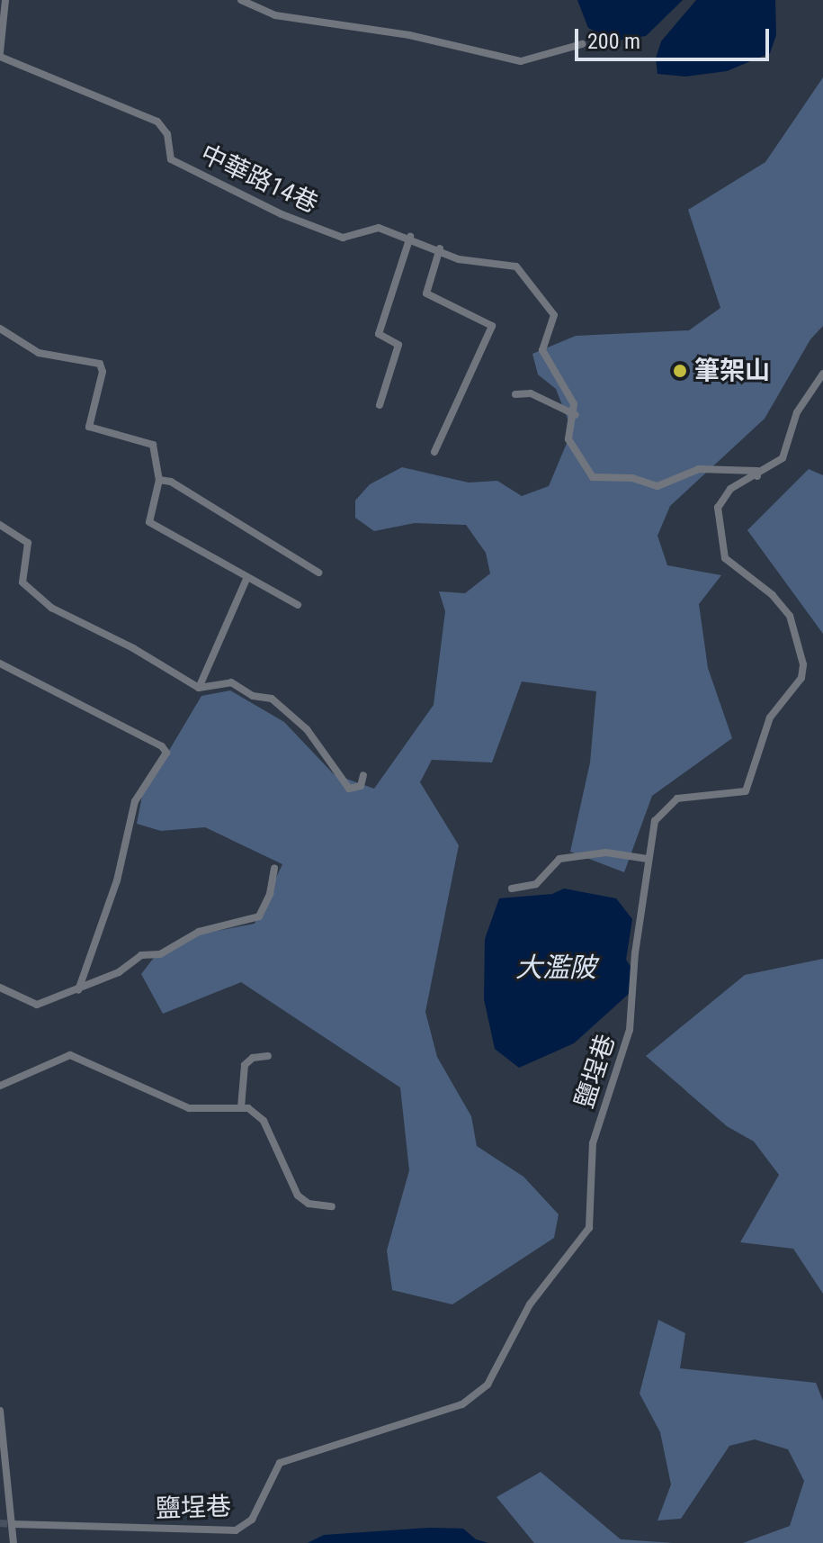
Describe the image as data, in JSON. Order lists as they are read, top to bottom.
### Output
{
  "streets": {
    "street": ["中華路14巷", "鹽埕巷"]
  },
  "crossings": [
    ["中華路14巷", "鹽埕巷"]
  ],
  "water": ["大濫陂"],
  "places": ["筆架山"],
  "scale_bar": "200 m"
}
